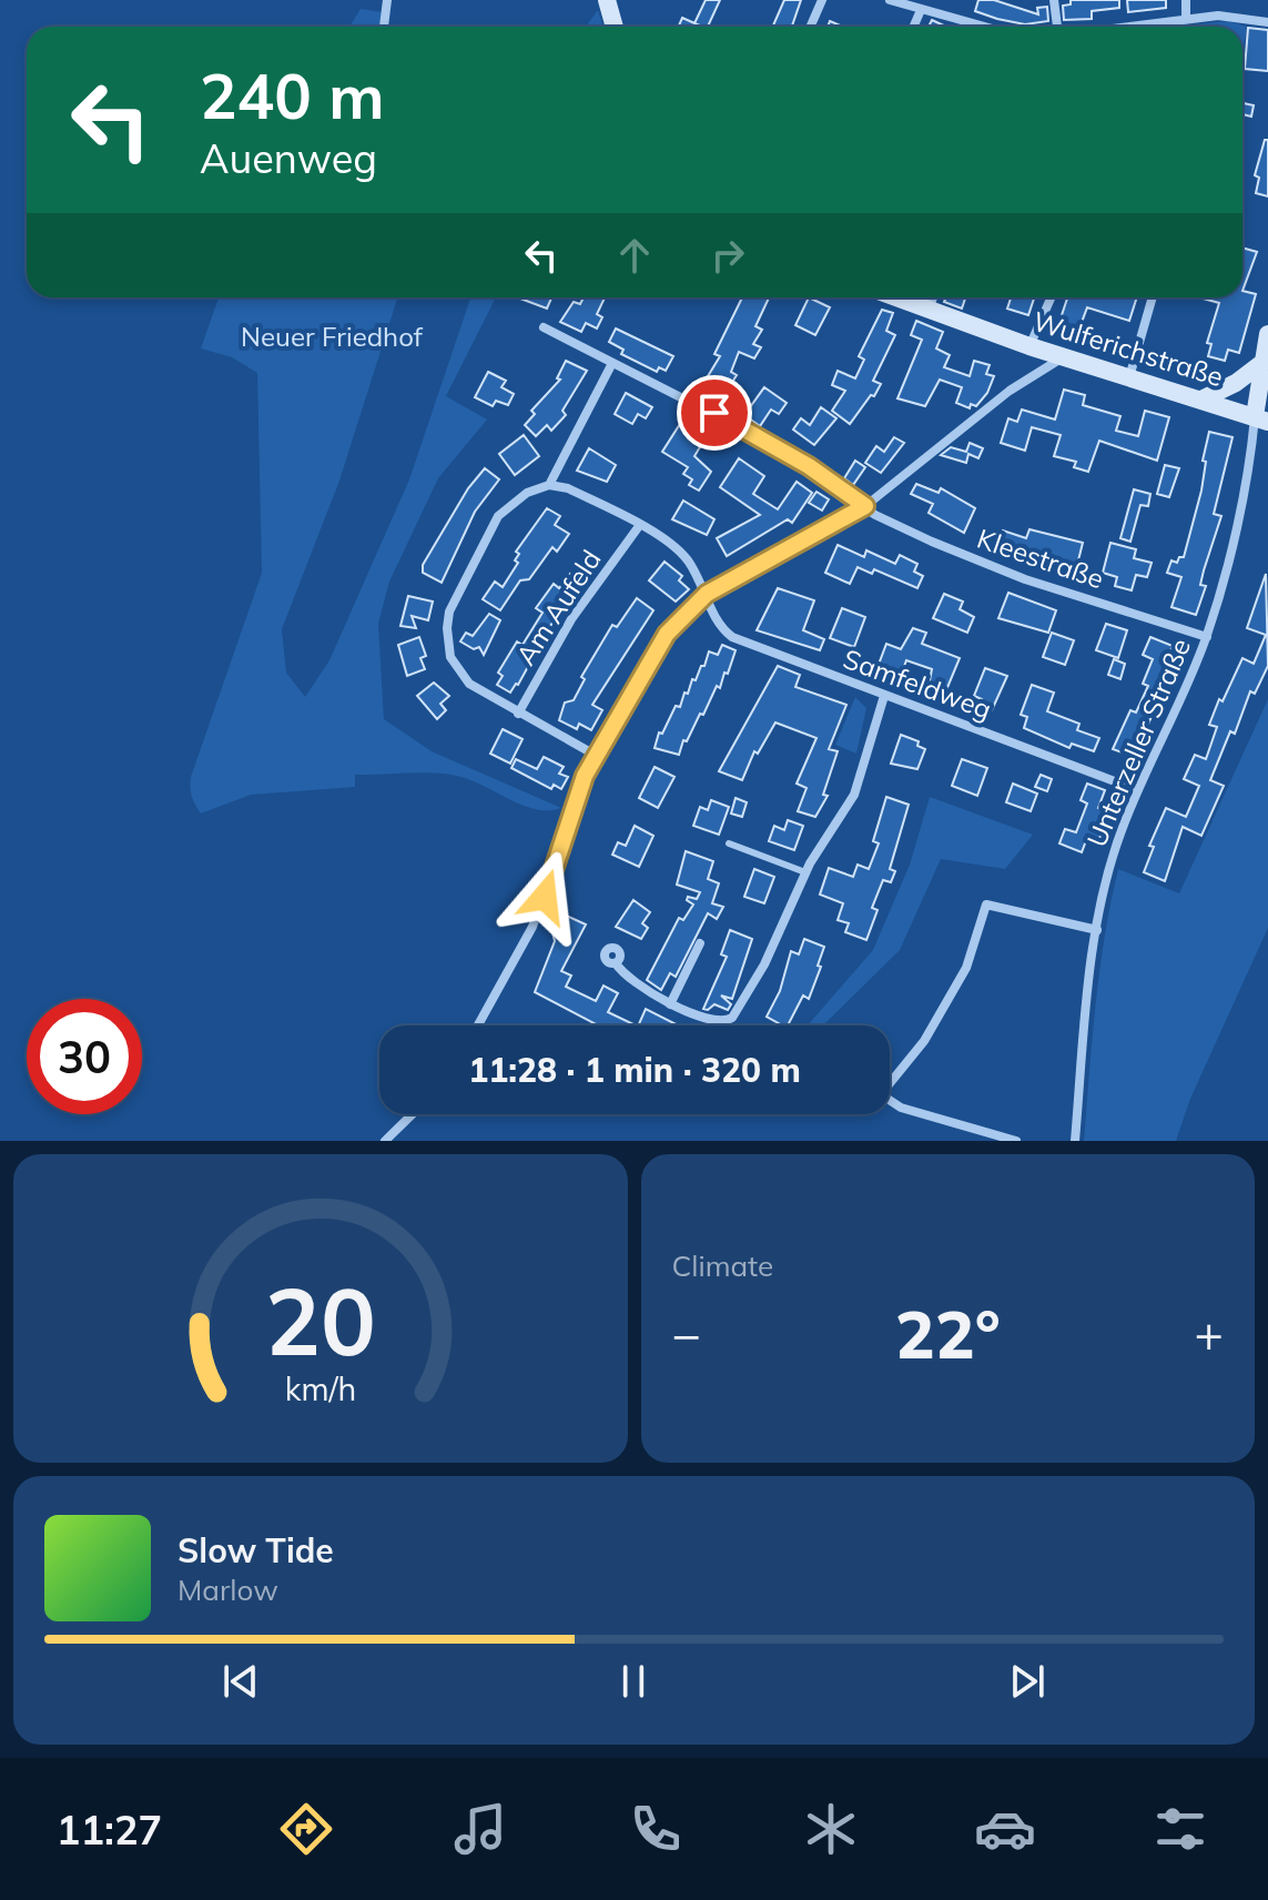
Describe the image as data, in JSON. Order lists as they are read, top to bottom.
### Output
{
  "streets": {
    "main road": ["Wulferichstraße"],
    "street": [
      "Kleestraße",
      "Am Aufeld",
      "Samfeldweg",
      "Unterzeller Straße"
    ]
  },
  "crossings": [
    ["Wulferichstraße", "Unterzeller Straße"],
    ["Kleestraße", "Unterzeller Straße"],
    ["Am Aufeld", "Samfeldweg"],
    ["Samfeldweg", "Unterzeller Straße"]
  ],
  "parks": ["Neuer Friedhof"],
  "page": {
    "turn": ["240 m", "Auenweg"],
    "limit": "30",
    "trip": "11:28 · 1 min · 320 m",
    "tile": "Climate",
    "heat": ["−", "22°", "+"],
    "song": ["Slow Tide", "Marlow"],
    "tabs": "11:27",
    "gauge": ["20", "km/h"]
  }
}
